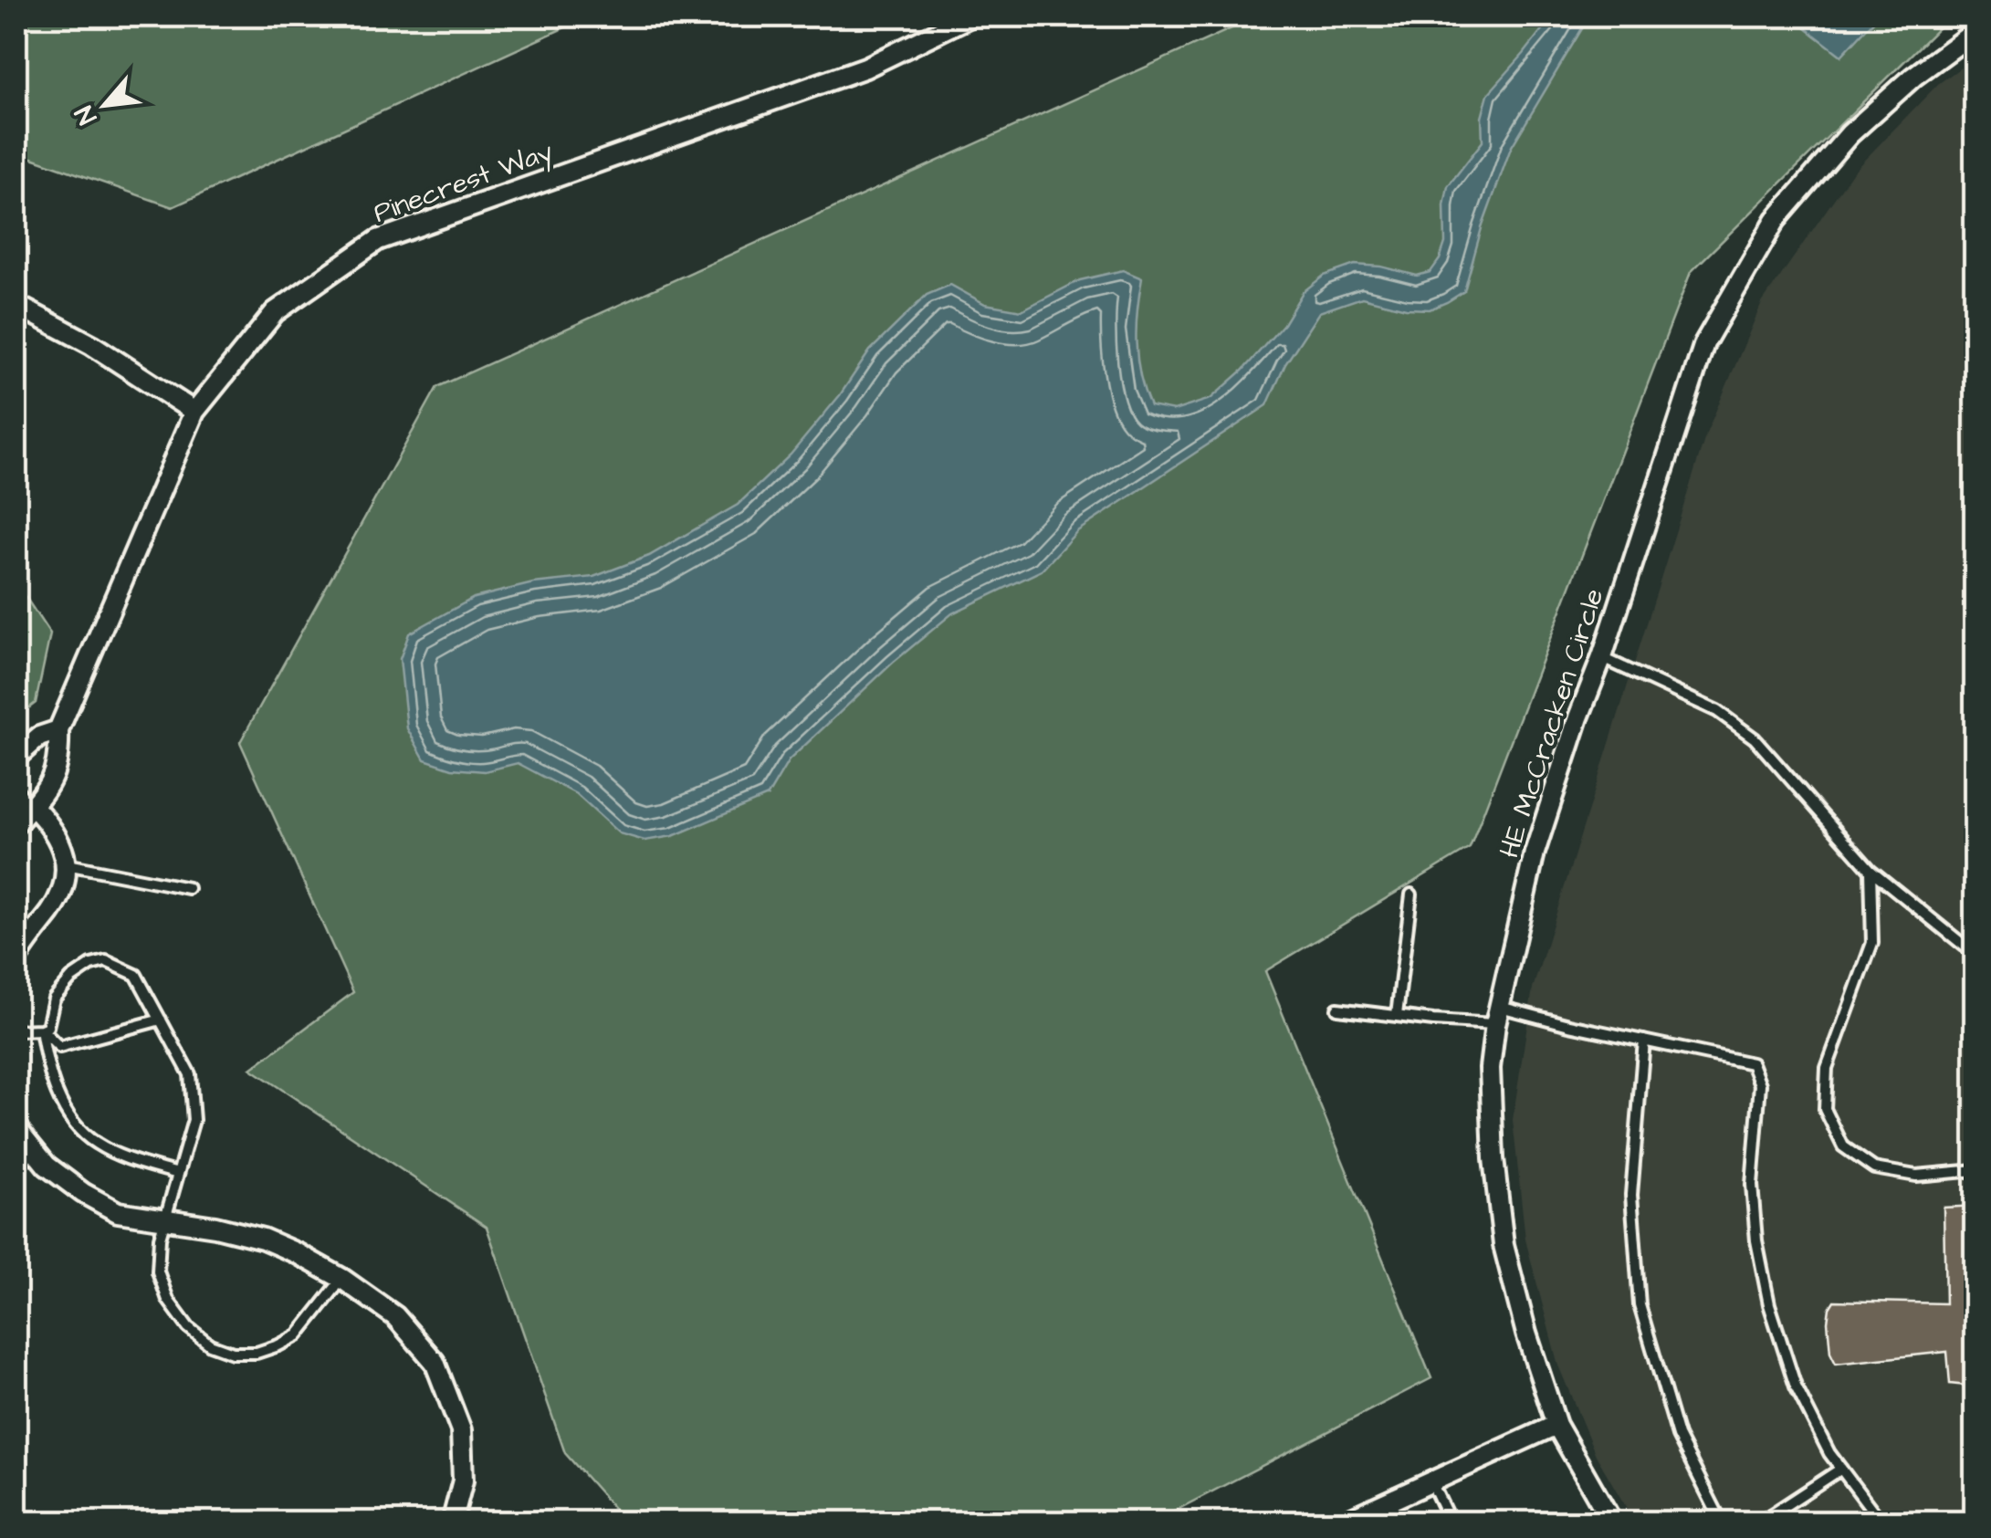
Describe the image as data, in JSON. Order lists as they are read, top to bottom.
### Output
{
  "streets": {
    "street": ["Pinecrest Way", "HE McCracken Circle"]
  },
  "north": "bottom left"
}
